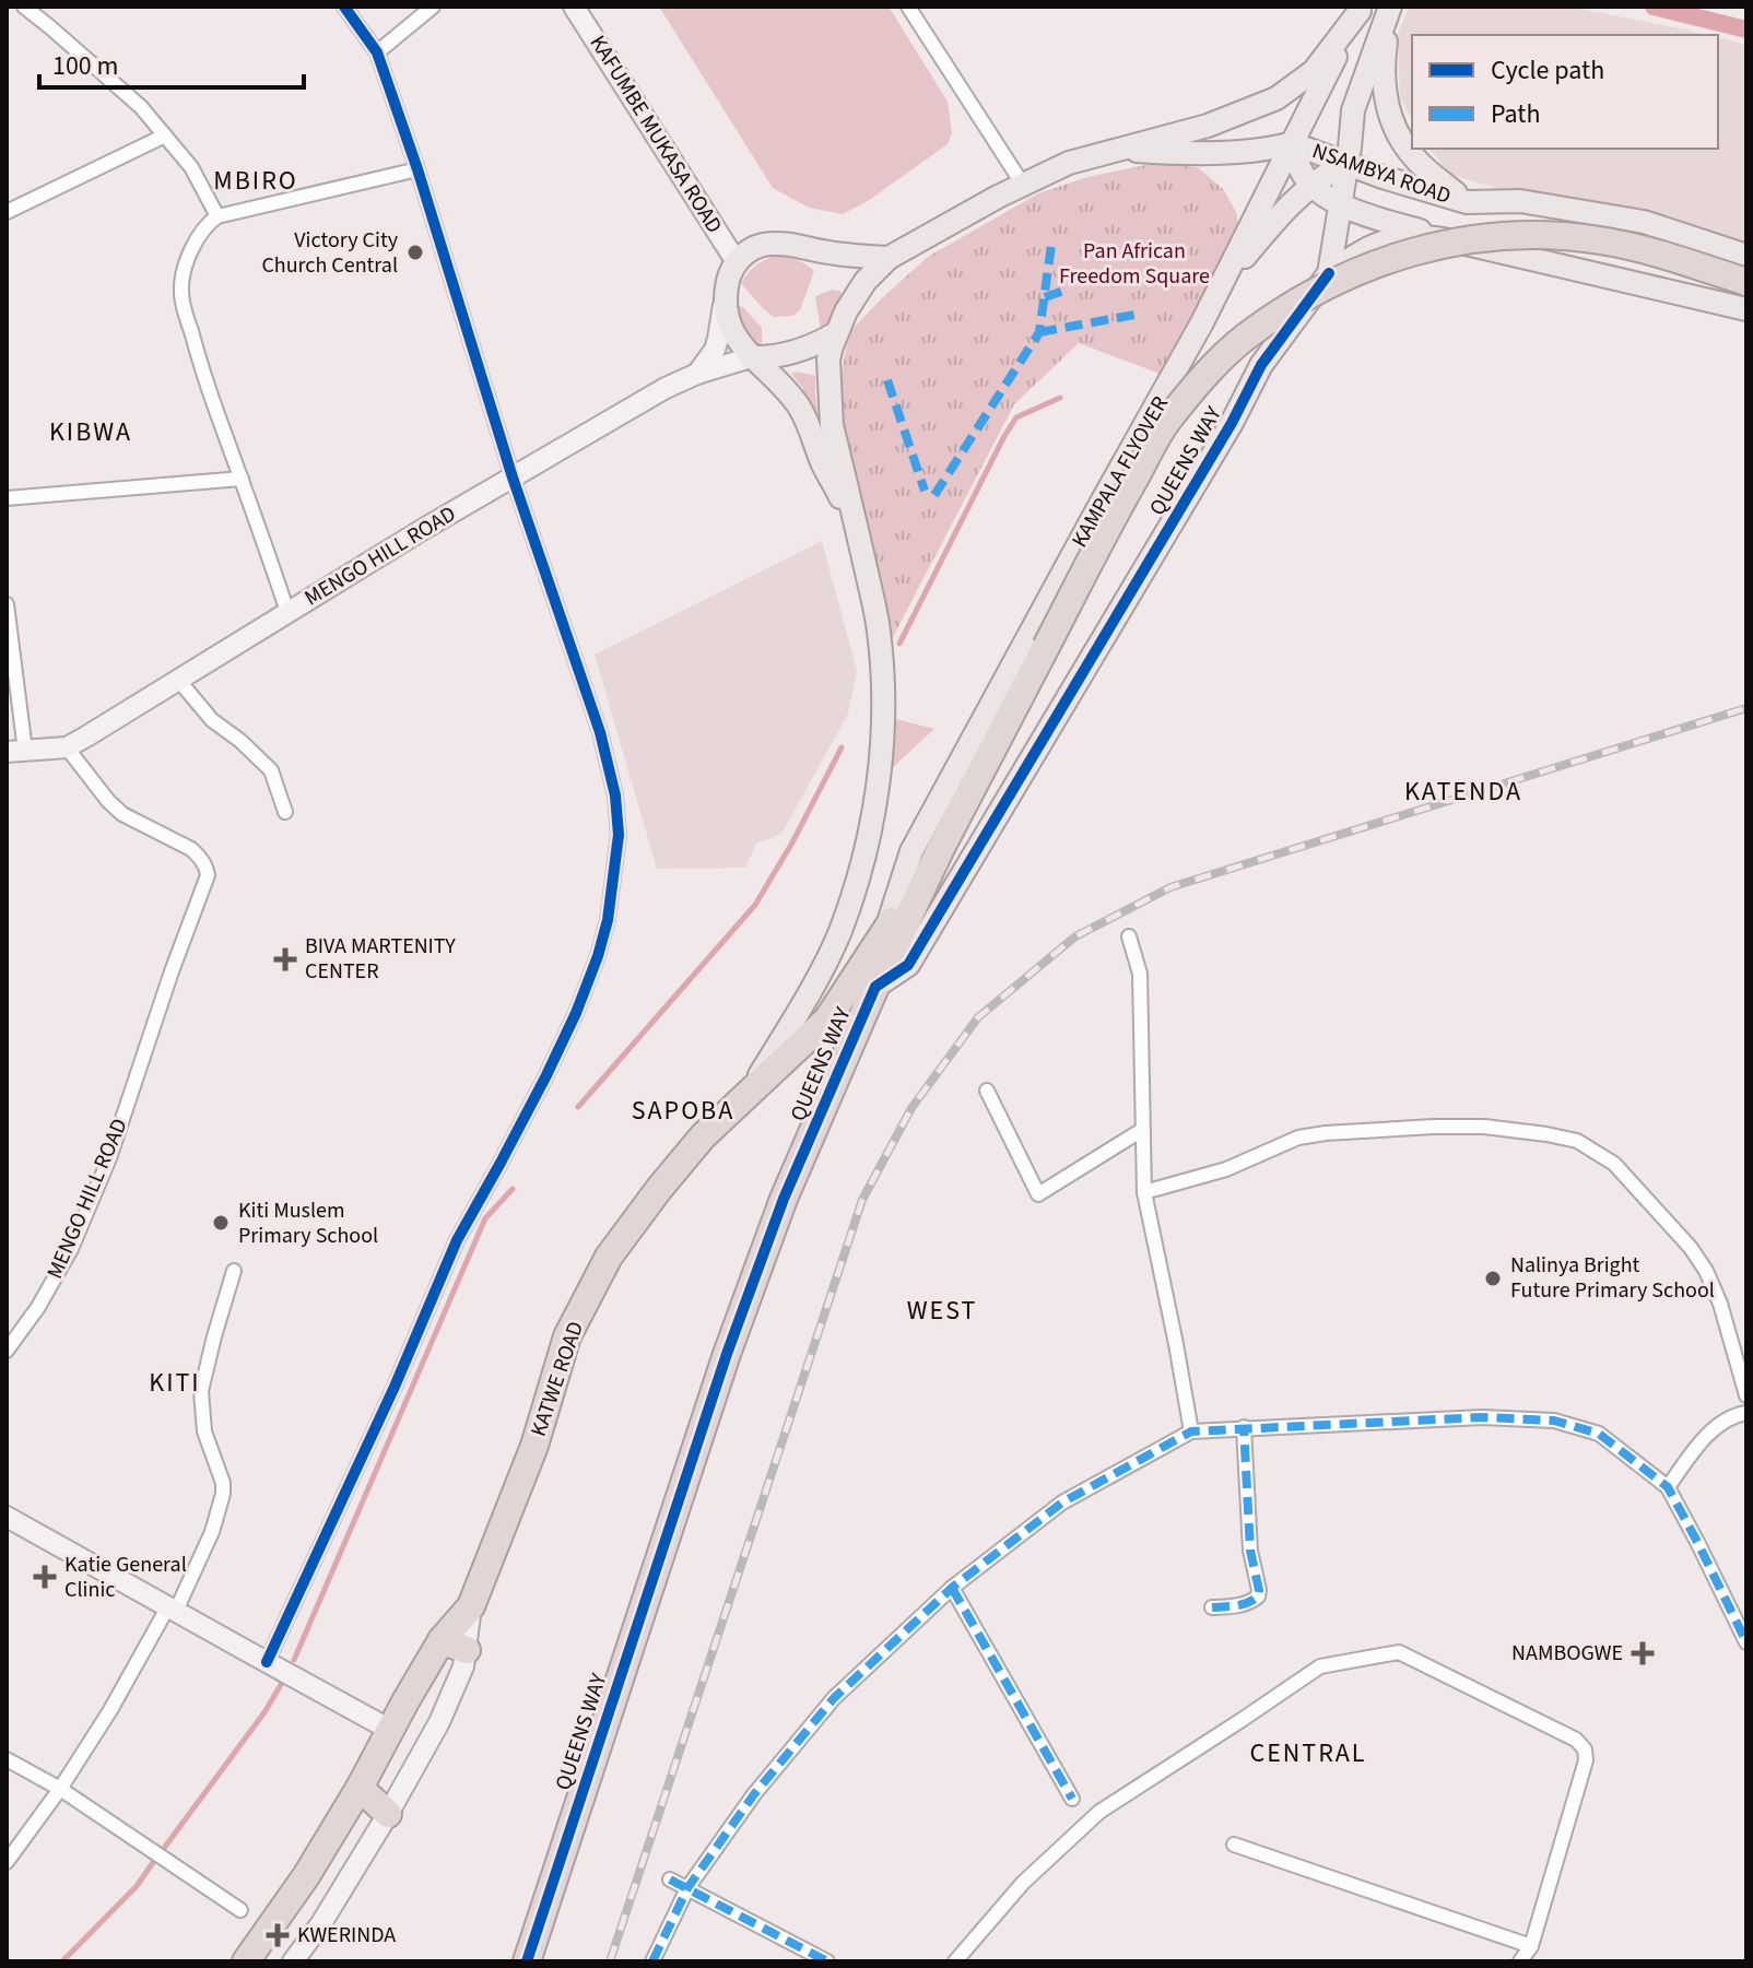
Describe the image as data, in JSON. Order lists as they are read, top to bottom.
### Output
{
  "streets": {
    "highway": ["QUEENS WAY", "KAMPALA FLYOVER", "KATWE ROAD"],
    "main road": ["NSAMBYA ROAD"],
    "street": ["KAFUMBE MUKASA ROAD", "MENGO HILL ROAD"]
  },
  "crossings": [
    ["NSAMBYA ROAD", "QUEENS WAY"],
    ["KAMPALA FLYOVER", "KATWE ROAD"]
  ],
  "districts": [
    "MBIRO",
    "KIBWA",
    "KATENDA",
    "SAPOBA",
    "WEST",
    "KITI",
    "CENTRAL"
  ],
  "parks": ["Pan African Freedom Square"],
  "places": {
    "other": ["Victory City Church Central", "Kiti Muslem Primary School", "Nalinya Bright Future Primary School"],
    "health": [
      "BIVA MARTENITY CENTER",
      "Katie General Clinic",
      "NAMBOGWE",
      "KWERINDA"
    ]
  },
  "legend": ["Cycle path", "Path"],
  "scale_bar": "100 m"
}
